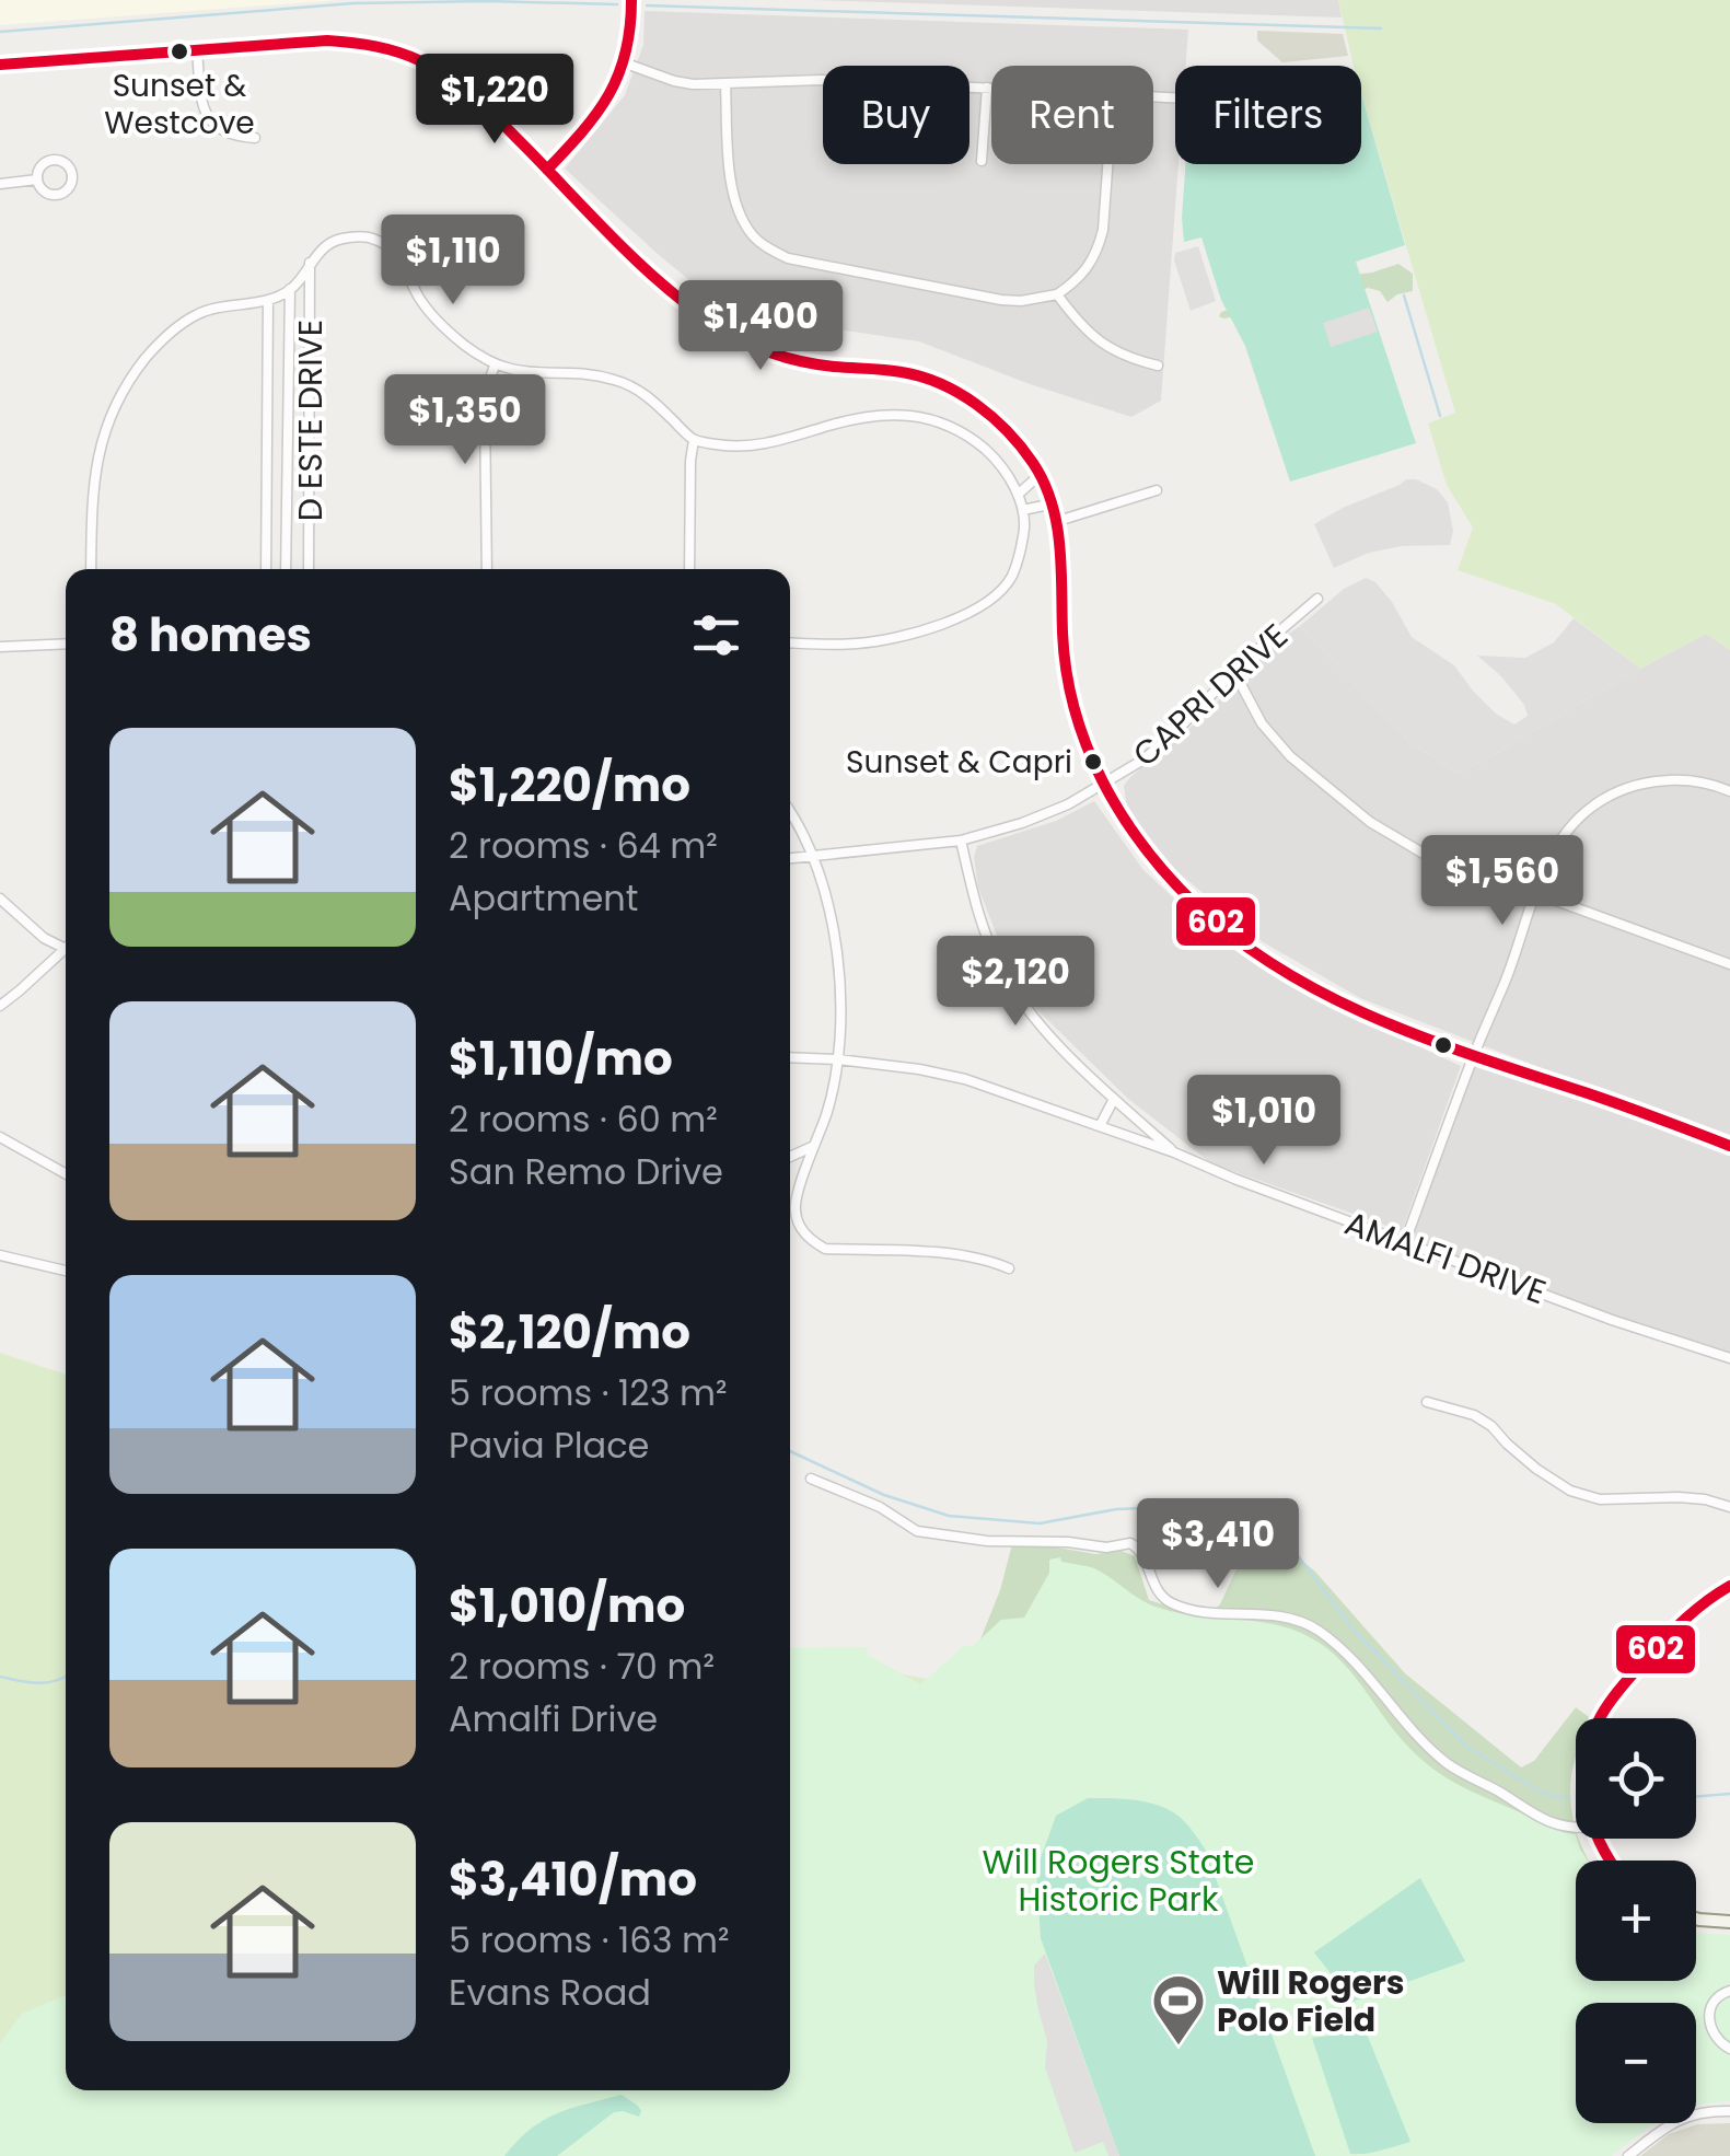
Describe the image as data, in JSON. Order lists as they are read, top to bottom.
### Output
{
  "streets": {
    "street": ["D ESTE DRIVE", "CAPRI DRIVE", "AMALFI DRIVE"]
  },
  "parks": ["Will Rogers State Historic Park"],
  "places": {
    "other": ["Sunset & Westcove", "Sunset & Capri"],
    "sports": ["Will Rogers Polo Field"]
  },
  "lines": ["transit line 602"],
  "page": {
    "price": [
      "$1,220",
      "$1,110",
      "$1,400",
      "$1,350",
      "$1,560",
      "$2,120",
      "$1,010",
      "$3,410"
    ],
    "chip": ["Buy", "Rent", "Filters"],
    "heading": "8 homes",
    "list": [
      {
        "name": "$1,220/mo",
        "note": "2 rooms · 64 m² · Apartment"
      },
      {
        "name": "$1,110/mo",
        "note": "2 rooms · 60 m² · San Remo Drive"
      },
      {
        "name": "$2,120/mo",
        "note": "5 rooms · 123 m² · Pavia Place"
      },
      {
        "name": "$1,010/mo",
        "note": "2 rooms · 70 m² · Amalfi Drive"
      },
      {
        "name": "$3,410/mo",
        "note": "5 rooms · 163 m² · Evans Road"
      }
    ],
    "map_buttons": ["+", "−"]
  }
}
